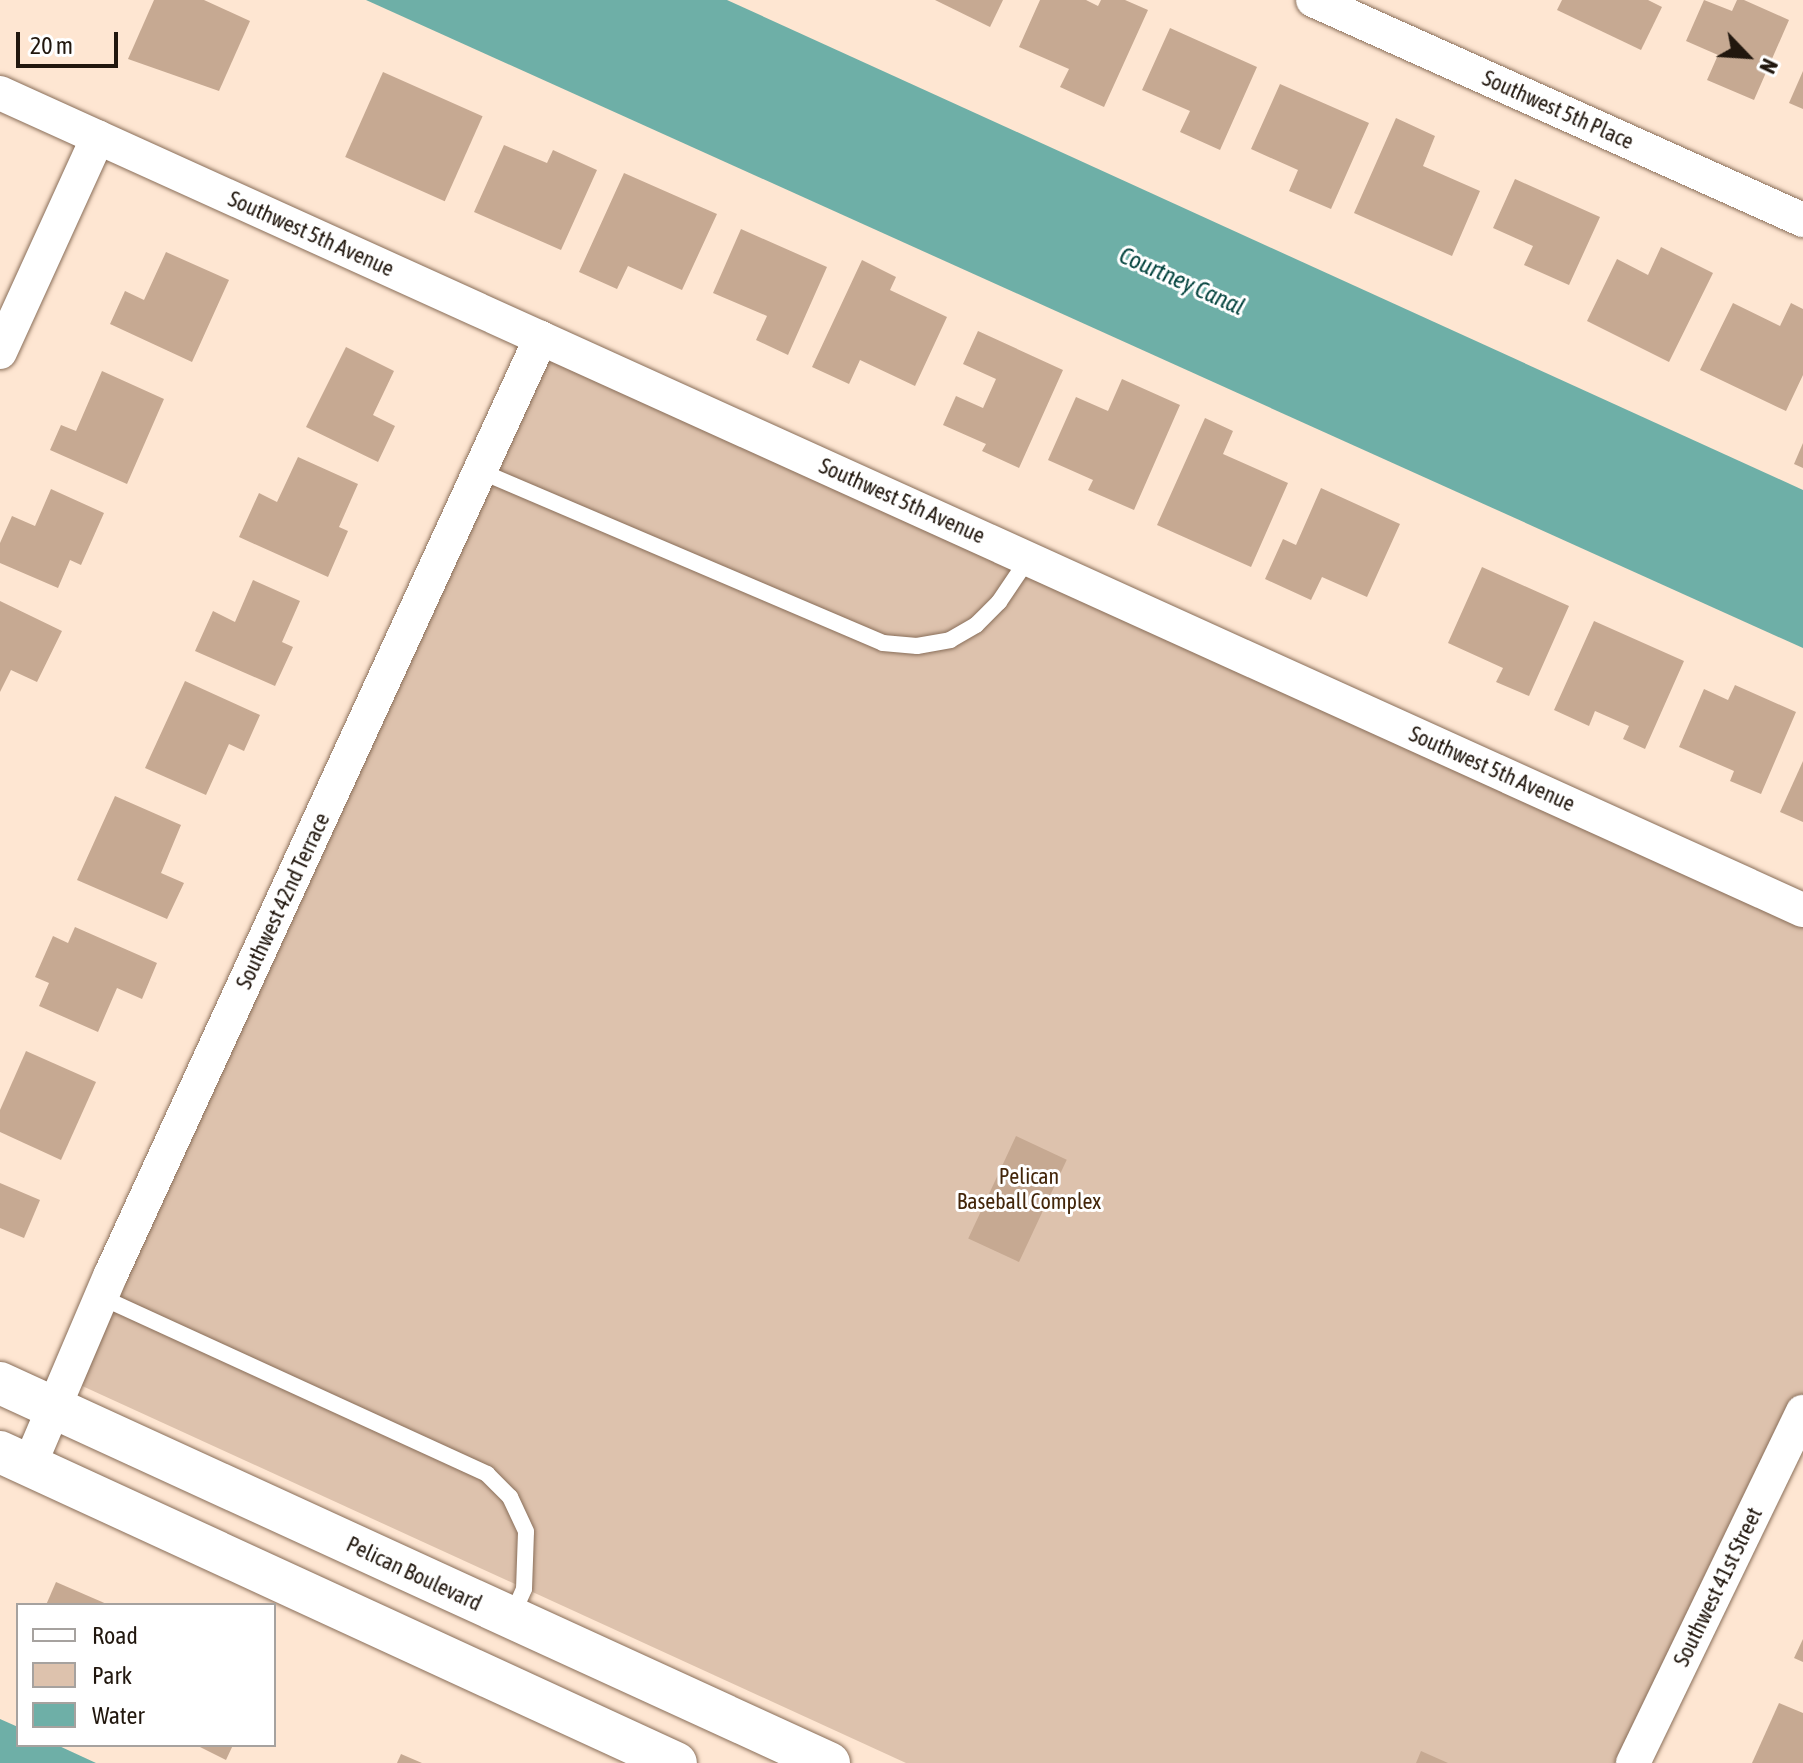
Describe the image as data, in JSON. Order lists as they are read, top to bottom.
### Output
{
  "streets": {
    "street": [
      "Southwest 5th Place",
      "Southwest 5th Avenue",
      "Southwest 42nd Terrace",
      "Pelican Boulevard",
      "Southwest 41st Street"
    ]
  },
  "crossings": [
    ["Southwest 5th Avenue", "Southwest 42nd Terrace"],
    ["Southwest 42nd Terrace", "Pelican Boulevard"]
  ],
  "water": ["Courtney Canal"],
  "parks": ["Pelican Baseball Complex"],
  "legend": ["Road", "Park", "Water"],
  "scale_bar": "20 m",
  "north": "bottom right"
}
